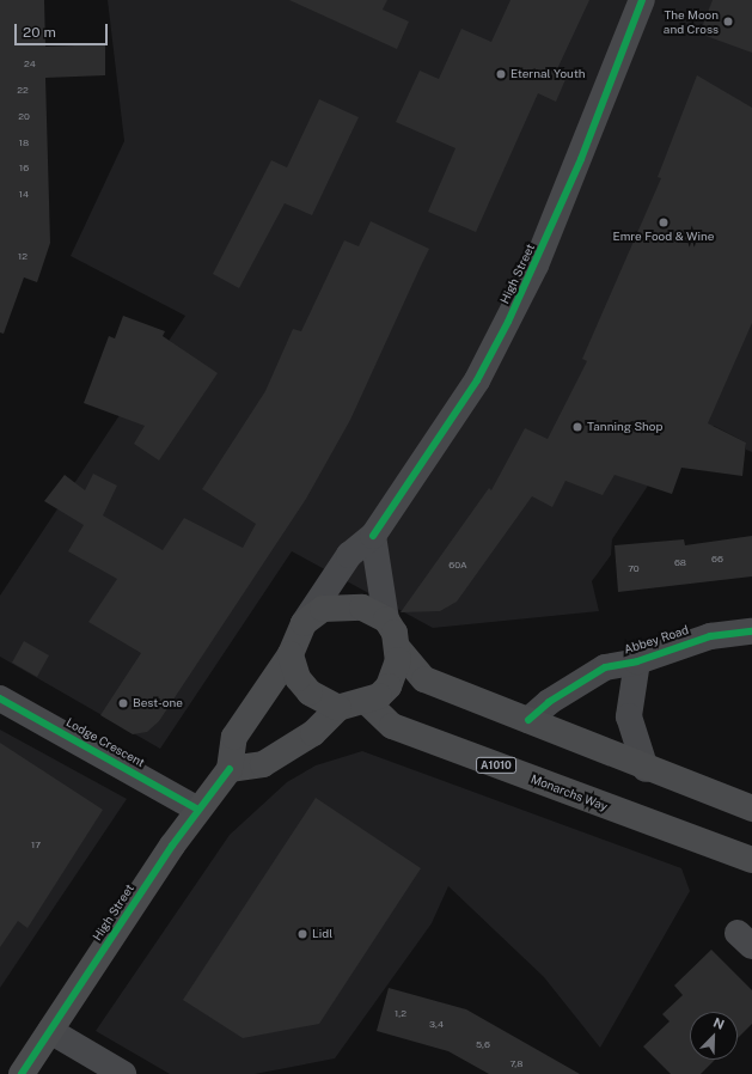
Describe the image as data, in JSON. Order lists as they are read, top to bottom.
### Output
{
  "streets": {
    "main road": ["High Street", "A1010", "Monarchs Way"],
    "street": ["Abbey Road", "Lodge Crescent"]
  },
  "crossings": [
    ["High Street", "Lodge Crescent"],
    ["High Street", "Monarchs Way"]
  ],
  "places": [
    "The Moon and Cross",
    "Eternal Youth",
    "Emre Food & Wine",
    "Tanning Shop",
    "Best-one",
    "Lidl"
  ],
  "house_numbers": [
    "24",
    "22",
    "20",
    "18",
    "16",
    "14",
    "12",
    "66",
    "68",
    "60A",
    "70",
    "17",
    "1,2",
    "3,4",
    "5,6",
    "7,8"
  ],
  "scale_bar": "20 m",
  "north": "top right"
}
